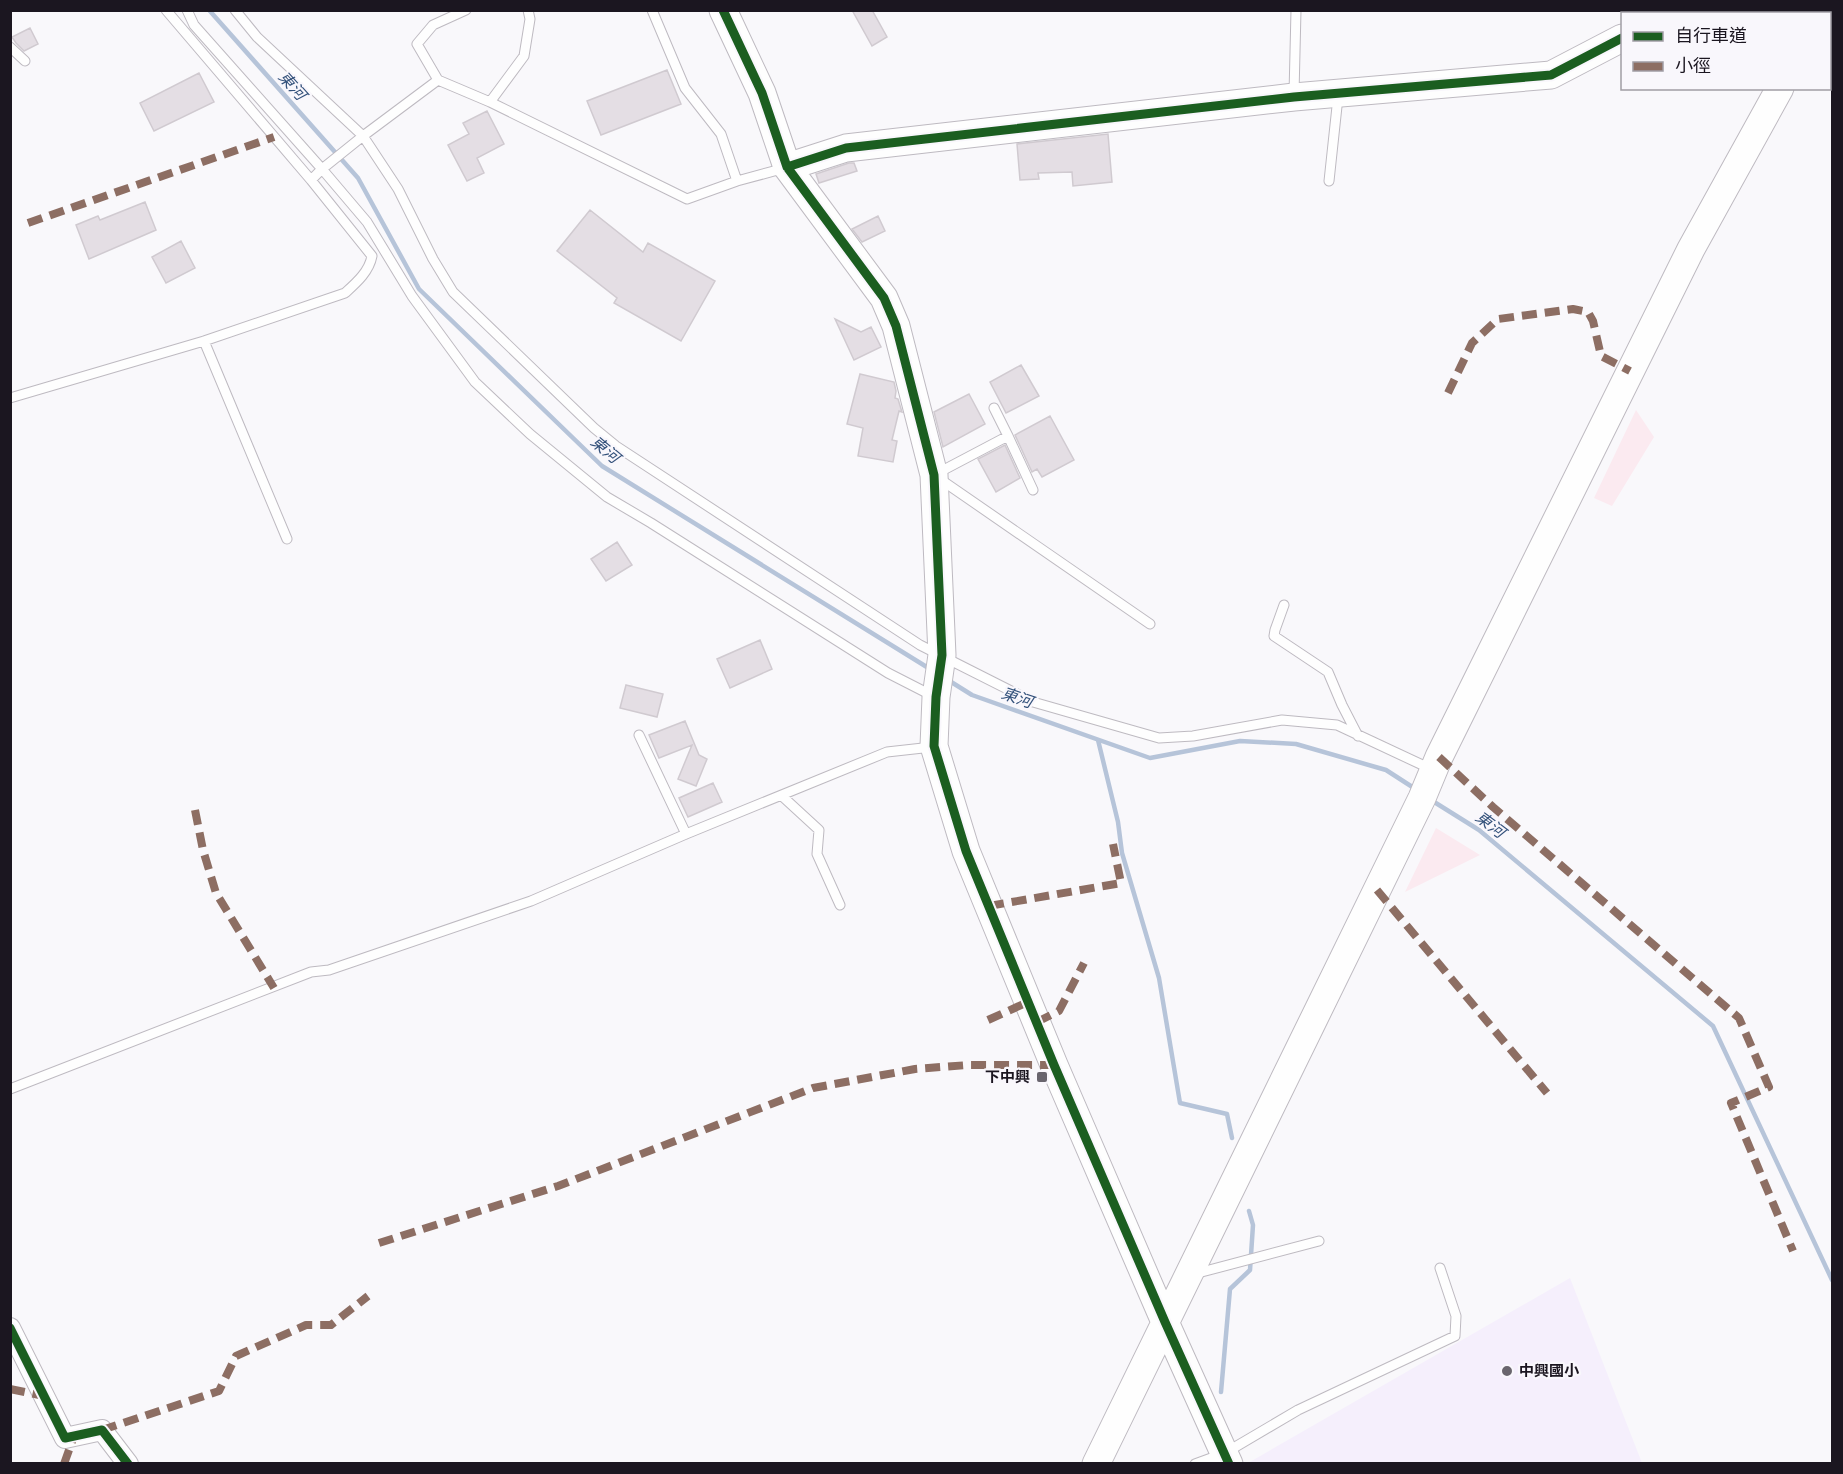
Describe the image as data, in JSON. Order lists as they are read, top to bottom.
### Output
{
  "water": ["東河"],
  "places": {
    "transit": ["下中興"],
    "other": ["中興國小"]
  },
  "legend": ["自行車道", "小徑"]
}
